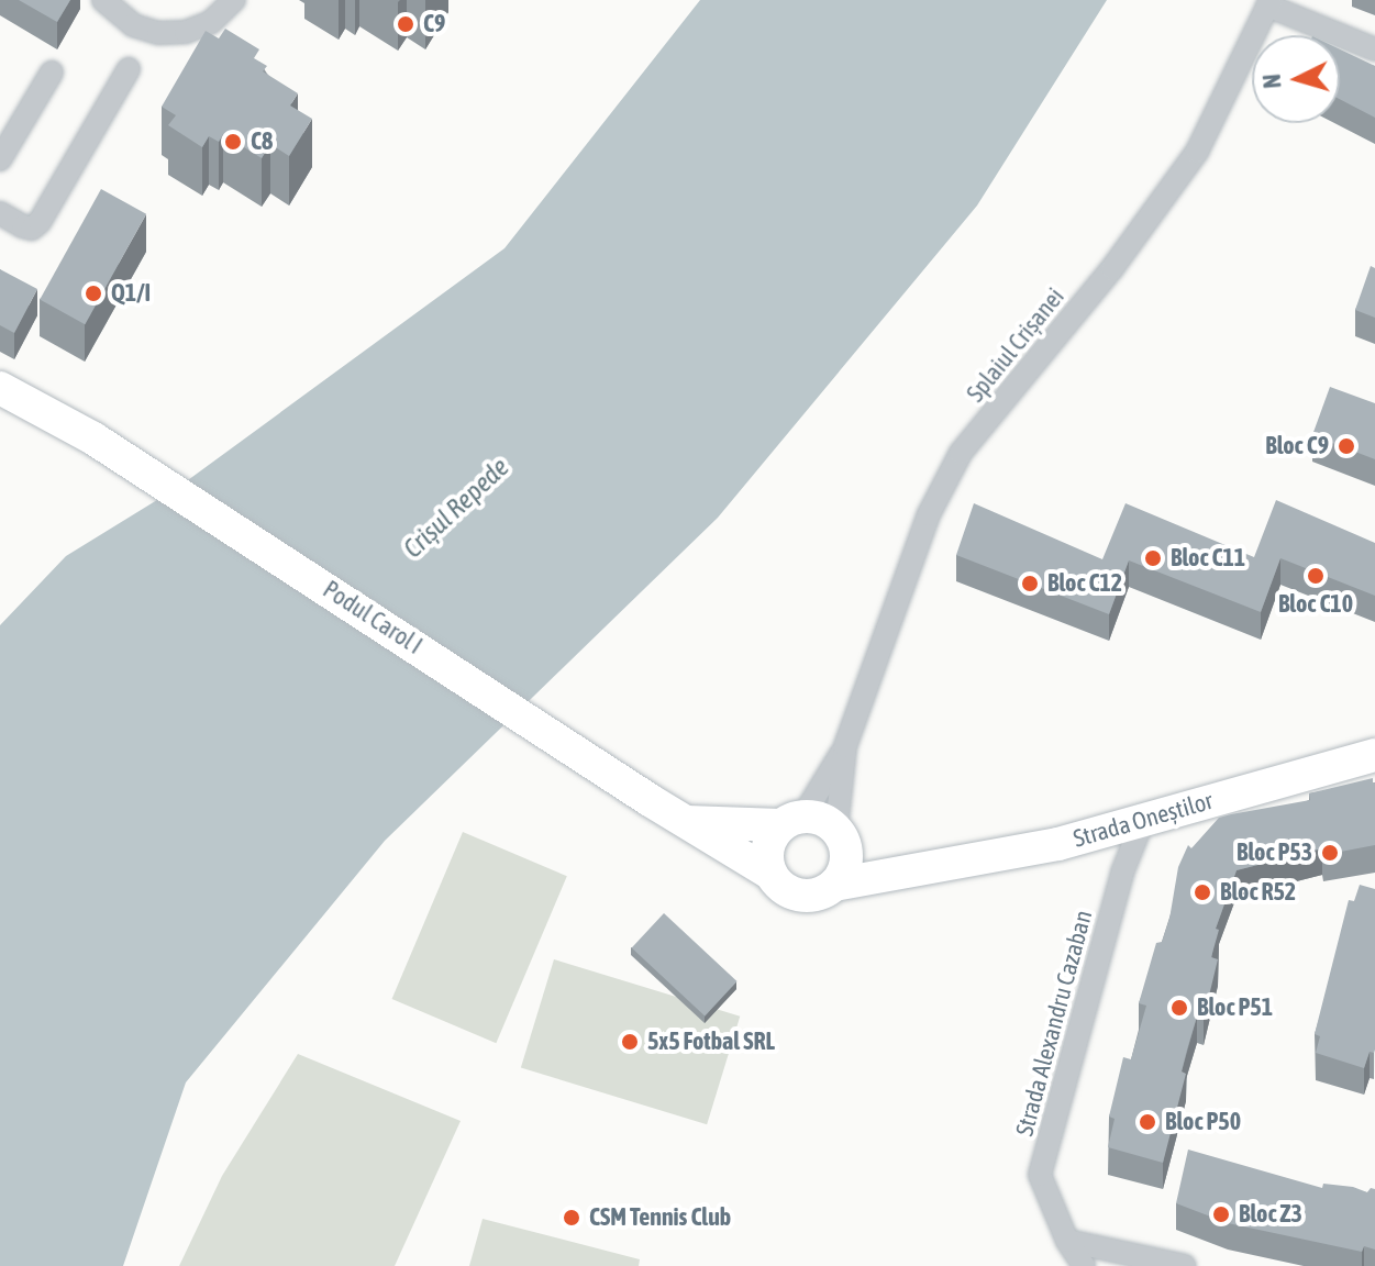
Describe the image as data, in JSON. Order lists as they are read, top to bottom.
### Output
{
  "streets": {
    "street": [
      "Splaiul Crișanei",
      "Podul Carol I",
      "Strada Oneștilor",
      "Strada Alexandru Cazaban"
    ]
  },
  "crossings": [
    ["Splaiul Crișanei", "Podul Carol I"],
    ["Splaiul Crișanei", "Strada Oneștilor"],
    ["Podul Carol I", "Strada Oneștilor"],
    ["Strada Oneștilor", "Strada Alexandru Cazaban"]
  ],
  "water": ["Crișul Repede"],
  "places": [
    "C9",
    "C8",
    "Q1/I",
    "Bloc C9",
    "Bloc C11",
    "Bloc C10",
    "Bloc C12",
    "Bloc P53",
    "Bloc R52",
    "Bloc P51",
    "5x5 Fotbal SRL",
    "Bloc P50",
    "Bloc Z3",
    "CSM Tennis Club"
  ],
  "north": "left"
}
